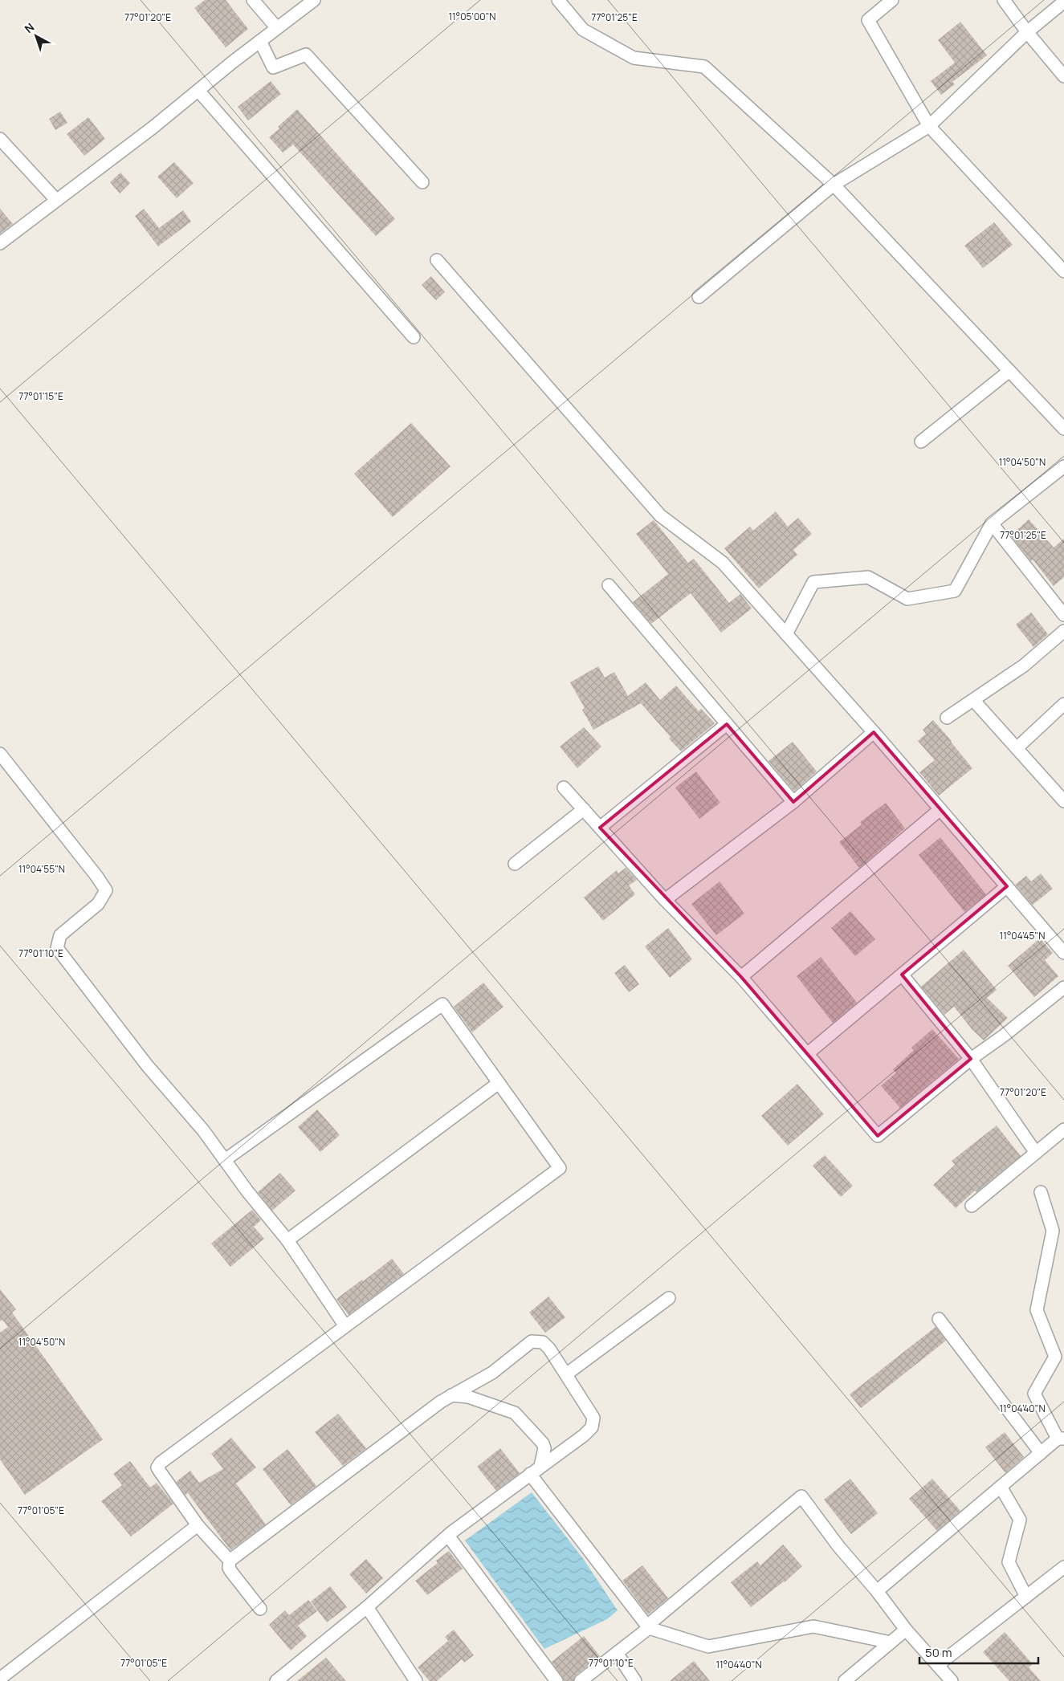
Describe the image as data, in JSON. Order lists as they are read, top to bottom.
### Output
{
  "scale_bar": "50 m",
  "north": "top left",
  "coordinates": [
    "11°05'00\"N",
    "77°01'20\"E",
    "77°01'25\"E",
    "77°01'15\"E",
    "11°04'50\"N",
    "11°04'55\"N",
    "11°04'45\"N",
    "77°01'10\"E",
    "11°04'40\"N",
    "77°01'05\"E"
  ]
}
